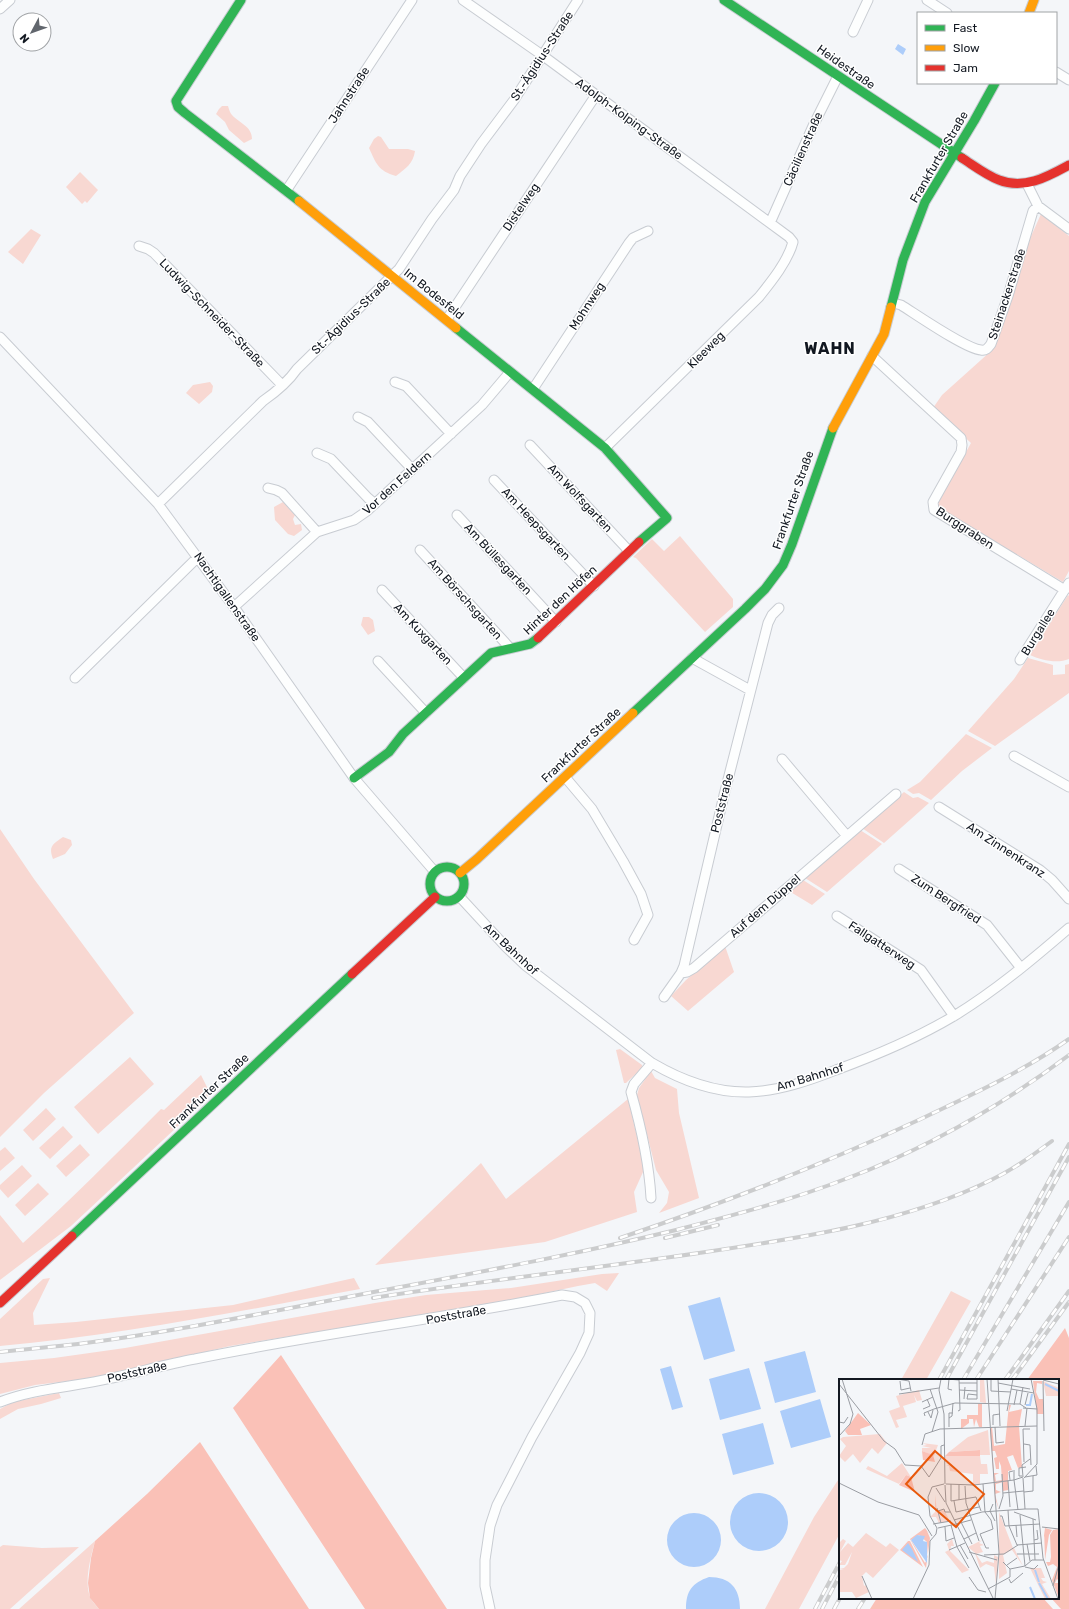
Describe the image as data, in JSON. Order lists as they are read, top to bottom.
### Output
{
  "streets": {
    "main road": [
      "Heidestraße",
      "Frankfurter Straße",
      "Im Bodesfeld",
      "Hinter den Höfen"
    ],
    "street": [
      "St.-Ägidius-Straße",
      "Jahnstraße",
      "Adolph-Kolping-Straße",
      "Cäcilienstraße",
      "Distelweg",
      "Steinackerstraße",
      "Mohnweg",
      "Ludwig-Schneider-Straße",
      "Kleeweg",
      "Vor den Feldern",
      "Am Wolfsgarten",
      "Am Heepsgarten",
      "Burggraben",
      "Am Büllesgarten",
      "Nachtigallenstraße",
      "Am Börschsgarten",
      "Burgallee",
      "Am Kuxgarten",
      "Poststraße",
      "Am Zinnenkranz",
      "Zum Bergfried",
      "Auf dem Düppel",
      "Fallgatterweg",
      "Am Bahnhof"
    ]
  },
  "crossings": [
    ["St.-Ägidius-Straße", "Adolph-Kolping-Straße"],
    ["St.-Ägidius-Straße", "Im Bodesfeld"],
    ["St.-Ägidius-Straße", "Ludwig-Schneider-Straße"],
    ["St.-Ägidius-Straße", "Nachtigallenstraße"],
    ["Heidestraße", "Cäcilienstraße"],
    ["Heidestraße", "Frankfurter Straße"],
    ["Jahnstraße", "Im Bodesfeld"],
    ["Adolph-Kolping-Straße", "Cäcilienstraße"],
    ["Adolph-Kolping-Straße", "Distelweg"],
    ["Adolph-Kolping-Straße", "Kleeweg"],
    ["Frankfurter Straße", "Steinackerstraße"],
    ["Frankfurter Straße", "Burggraben"],
    ["Frankfurter Straße", "Nachtigallenstraße"],
    ["Frankfurter Straße", "Am Bahnhof"],
    ["Distelweg", "Im Bodesfeld"],
    ["Im Bodesfeld", "Mohnweg"],
    ["Im Bodesfeld", "Kleeweg"],
    ["Im Bodesfeld", "Vor den Feldern"],
    ["Im Bodesfeld", "Hinter den Höfen"],
    ["Vor den Feldern", "Nachtigallenstraße"],
    ["Am Wolfsgarten", "Hinter den Höfen"],
    ["Am Heepsgarten", "Hinter den Höfen"],
    ["Burggraben", "Burgallee"],
    ["Am Büllesgarten", "Hinter den Höfen"],
    ["Nachtigallenstraße", "Hinter den Höfen"],
    ["Nachtigallenstraße", "Am Bahnhof"],
    ["Am Börschsgarten", "Hinter den Höfen"],
    ["Hinter den Höfen", "Am Kuxgarten"],
    ["Poststraße", "Auf dem Düppel"],
    ["Zum Bergfried", "Am Bahnhof"],
    ["Fallgatterweg", "Am Bahnhof"]
  ],
  "districts": ["WAHN"],
  "legend": ["Fast", "Slow", "Jam"],
  "north": "bottom left"
}
